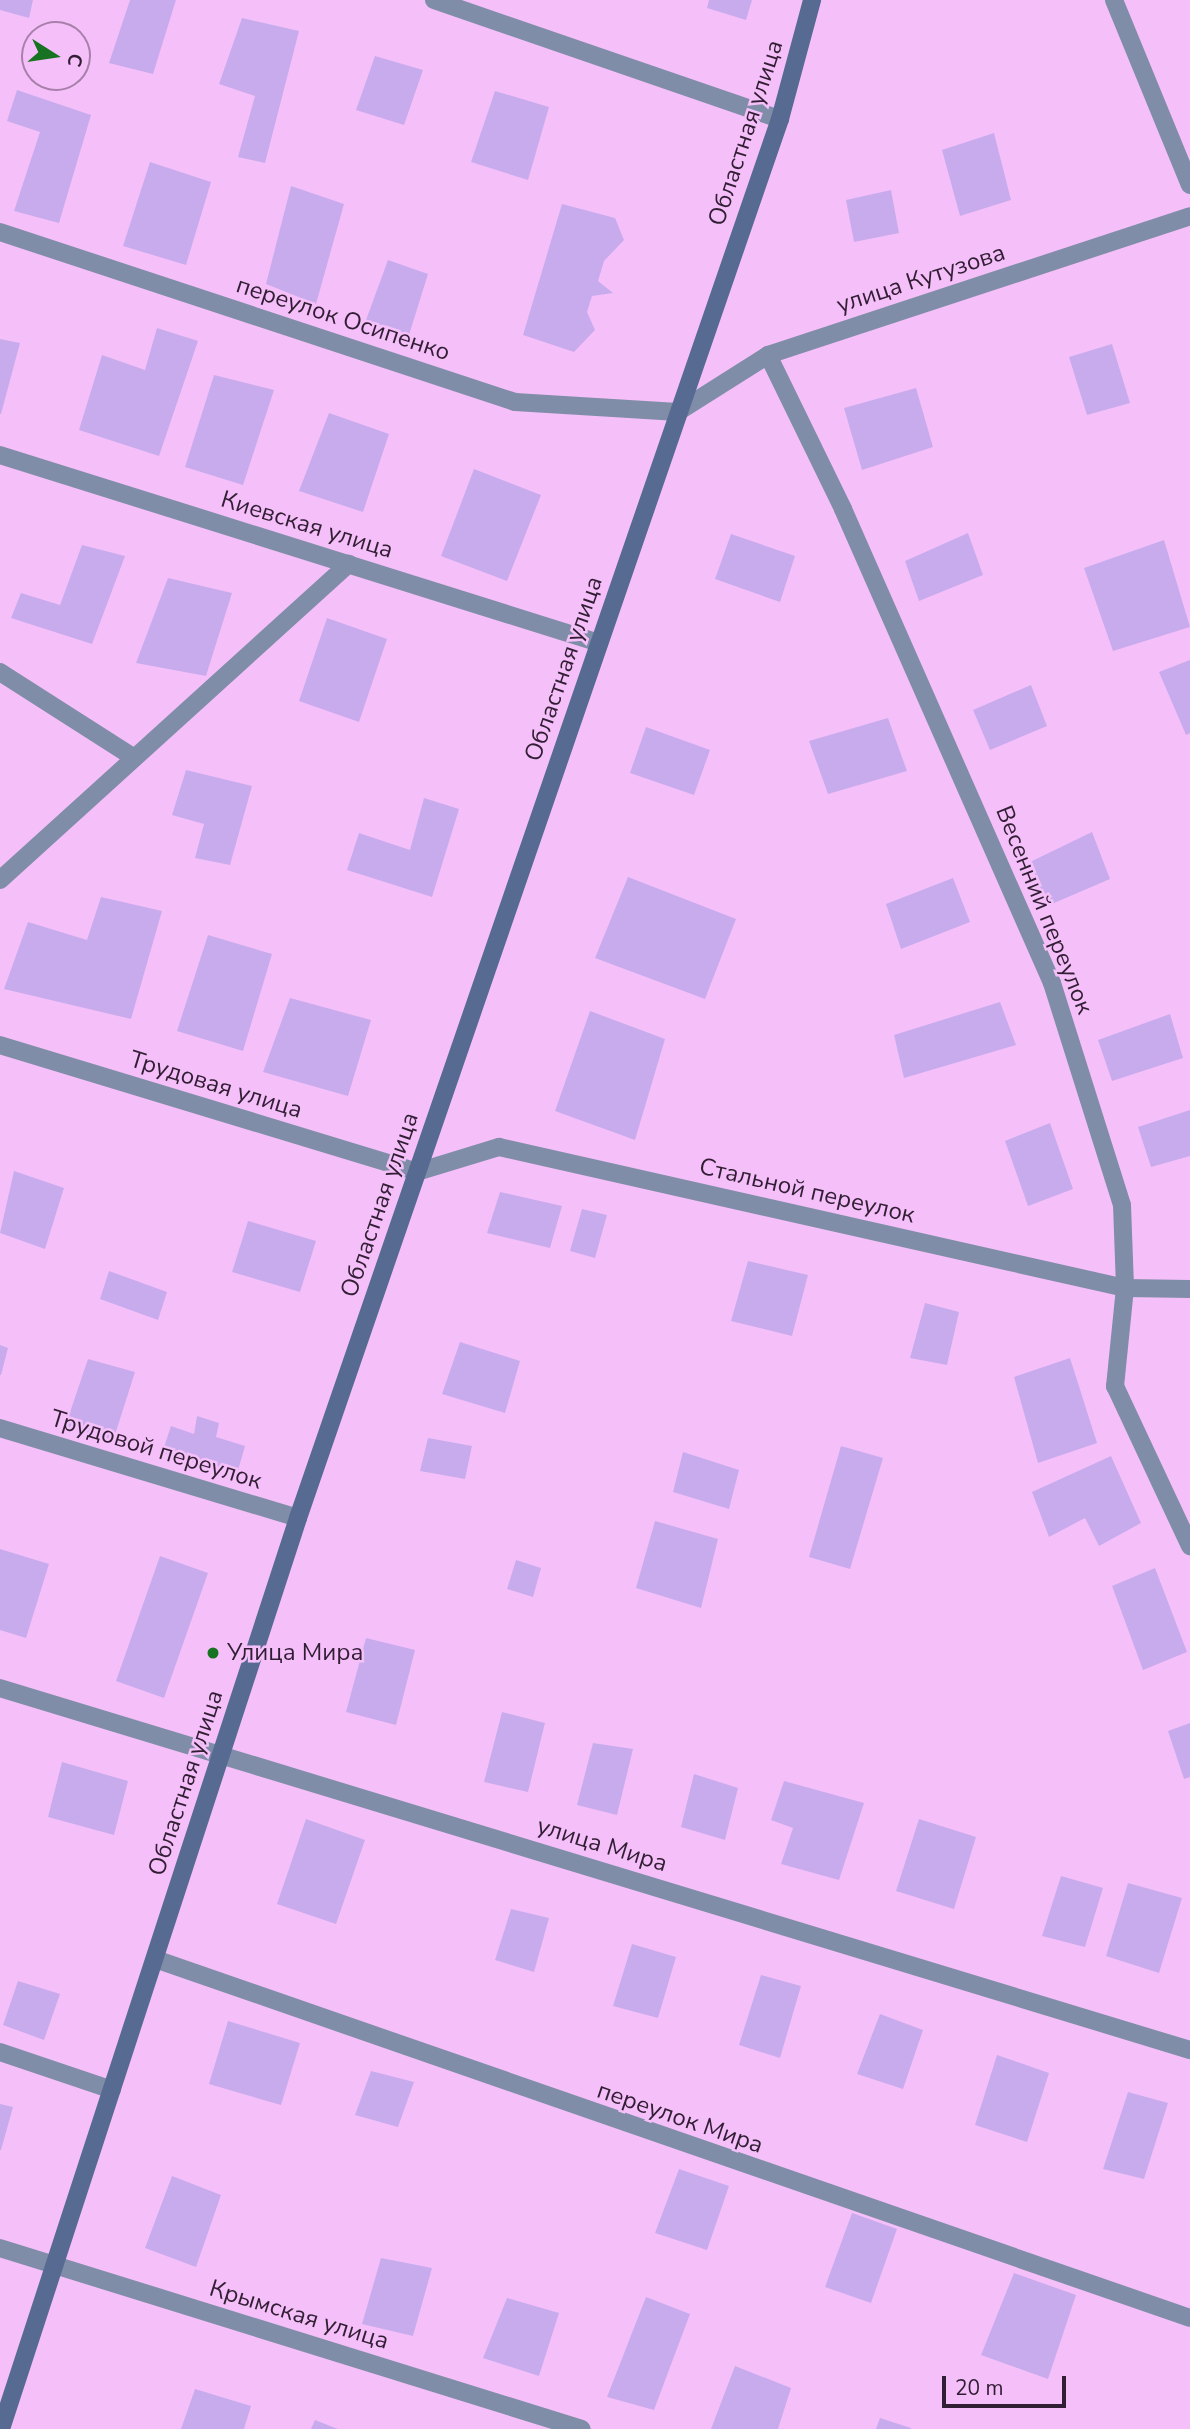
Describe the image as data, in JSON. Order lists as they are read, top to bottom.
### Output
{
  "streets": {
    "main road": ["Областная улица"],
    "street": [
      "улица Кутузова",
      "переулок Осипенко",
      "Киевская улица",
      "Весенний переулок",
      "Трудовая улица",
      "Стальной переулок",
      "Трудовой переулок",
      "улица Мира",
      "переулок Мира",
      "Крымская улица"
    ]
  },
  "crossings": [
    ["Областная улица", "улица Кутузова"],
    ["Областная улица", "переулок Осипенко"],
    ["Областная улица", "Киевская улица"],
    ["Областная улица", "Трудовая улица"],
    ["Областная улица", "Стальной переулок"],
    ["Областная улица", "Трудовой переулок"],
    ["Областная улица", "улица Мира"],
    ["Областная улица", "переулок Мира"],
    ["Областная улица", "Крымская улица"],
    ["улица Кутузова", "переулок Осипенко"],
    ["улица Кутузова", "Весенний переулок"],
    ["Весенний переулок", "Стальной переулок"],
    ["Трудовая улица", "Стальной переулок"]
  ],
  "places": ["Улица Мира"],
  "scale_bar": "20 m",
  "north": "right"
}
